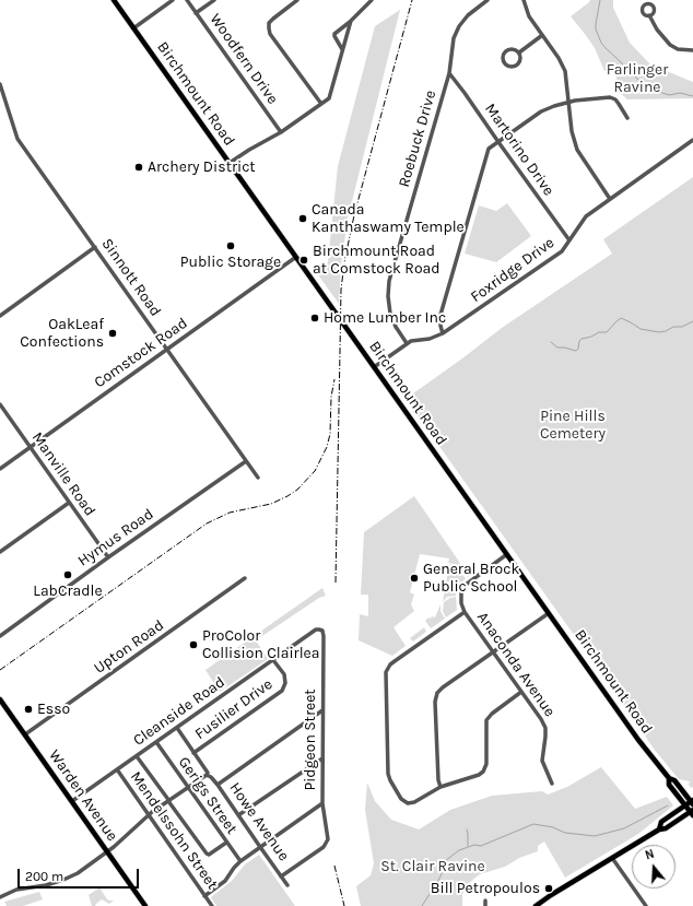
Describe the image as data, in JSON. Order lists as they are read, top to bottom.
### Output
{
  "streets": {
    "main road": ["Birchmount Road", "Warden Avenue"],
    "street": [
      "Woodfern Drive",
      "Roebuck Drive",
      "Martorino Drive",
      "Foxridge Drive",
      "Sinnott Road",
      "Comstock Road",
      "Manville Road",
      "Hymus Road",
      "Upton Road",
      "Anaconda Avenue",
      "Fusilier Drive",
      "Cleanside Road",
      "Pidgeon Street",
      "Gerigs Street",
      "Howe Avenue",
      "Mendelssohn Street"
    ]
  },
  "crossings": [
    ["Birchmount Road", "Foxridge Drive"],
    ["Birchmount Road", "Comstock Road"],
    ["Birchmount Road", "Anaconda Avenue"],
    ["Roebuck Drive", "Martorino Drive"],
    ["Roebuck Drive", "Foxridge Drive"],
    ["Martorino Drive", "Foxridge Drive"],
    ["Sinnott Road", "Comstock Road"],
    ["Sinnott Road", "Hymus Road"],
    ["Comstock Road", "Manville Road"],
    ["Manville Road", "Hymus Road"],
    ["Upton Road", "Warden Avenue"],
    ["Fusilier Drive", "Cleanside Road"],
    ["Fusilier Drive", "Howe Avenue"],
    ["Cleanside Road", "Pidgeon Street"],
    ["Cleanside Road", "Warden Avenue"],
    ["Cleanside Road", "Gerigs Street"],
    ["Cleanside Road", "Howe Avenue"],
    ["Cleanside Road", "Mendelssohn Street"],
    ["Pidgeon Street", "Howe Avenue"]
  ],
  "parks": ["Farlinger Ravine", "Pine Hills Cemetery", "St. Clair Ravine"],
  "places": [
    "Archery District",
    "Canada Kanthaswamy Temple",
    "Public Storage",
    "Birchmount Road at Comstock Road",
    "Home Lumber Inc",
    "OakLeaf Confections",
    "LabCradle",
    "General Brock Public School",
    "ProColor Collision Clairlea",
    "Esso",
    "Bill Petropoulos"
  ],
  "scale_bar": "200 m",
  "north": "top"
}
